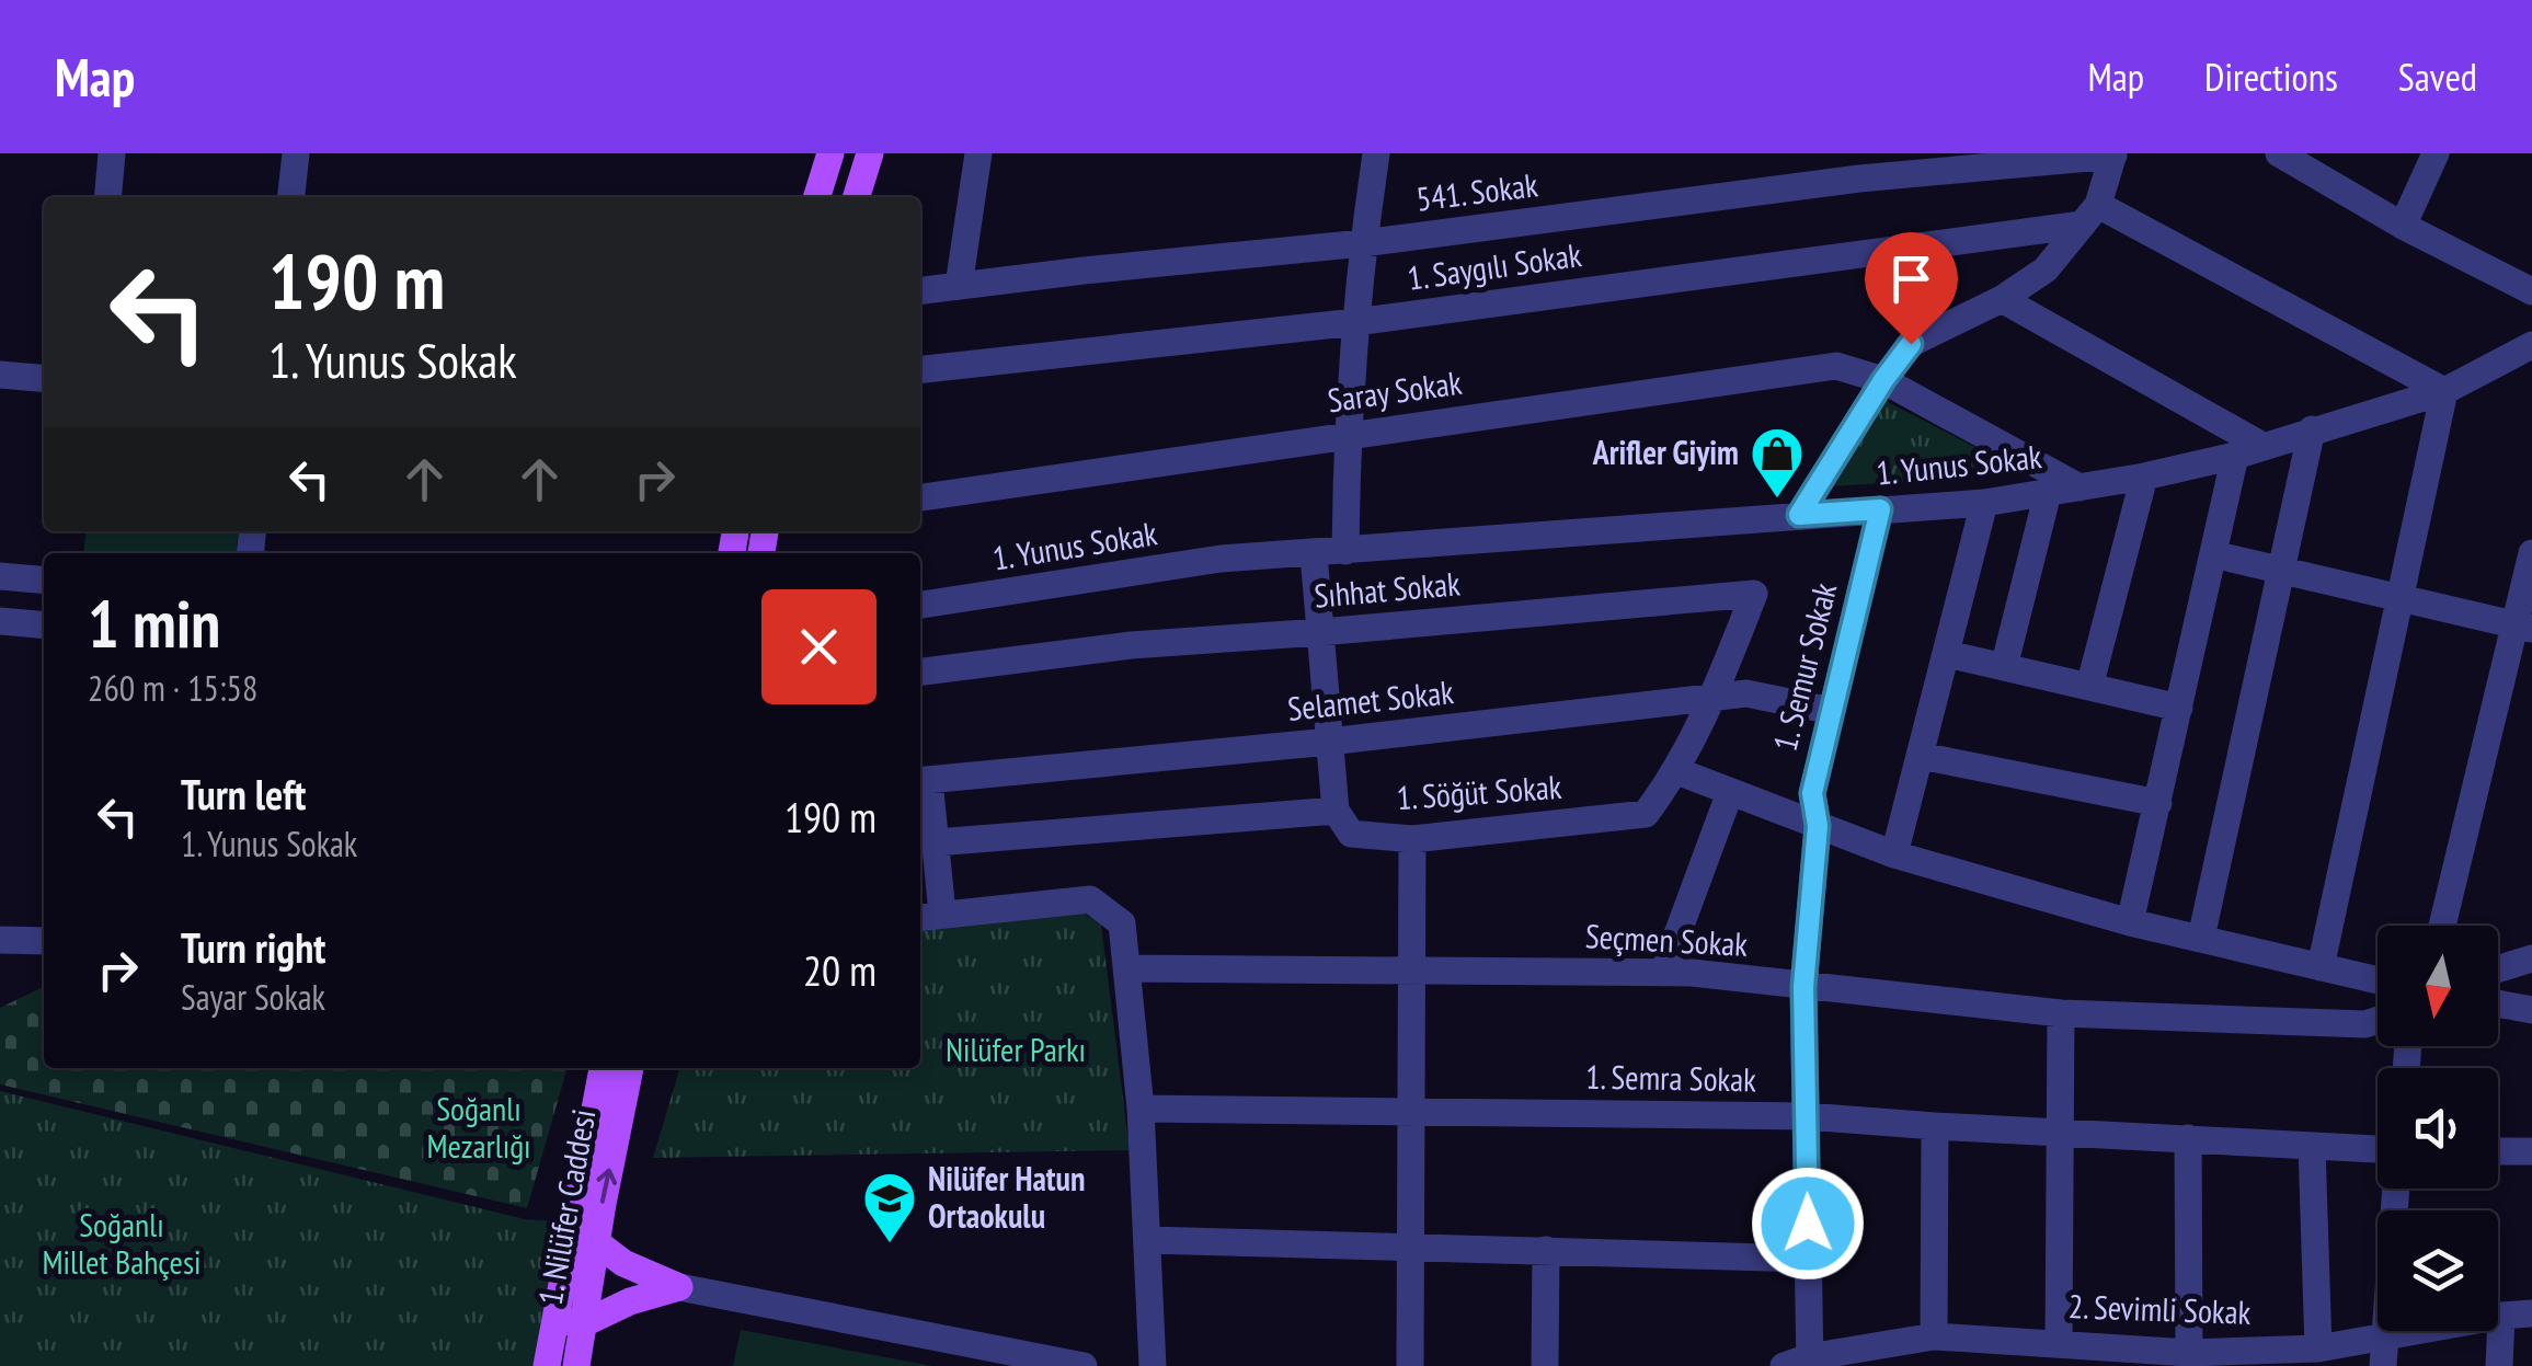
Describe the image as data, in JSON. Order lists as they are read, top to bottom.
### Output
{
  "streets": {
    "main road": ["1. Nilüfer Caddesi"],
    "street": [
      "541. Sokak",
      "1. Saygılı Sokak",
      "Saray Sokak",
      "1. Yunus Sokak",
      "Sıhhat Sokak",
      "1. Semur Sokak",
      "Selamet Sokak",
      "1. Söğüt Sokak",
      "Seçmen Sokak",
      "1. Semra Sokak",
      "2. Sevimli Sokak"
    ]
  },
  "crossings": [
    ["Saray Sokak", "1. Yunus Sokak"],
    ["1. Yunus Sokak", "1. Semur Sokak"],
    ["Sıhhat Sokak", "Selamet Sokak"],
    ["Sıhhat Sokak", "1. Söğüt Sokak"],
    ["1. Semur Sokak", "Selamet Sokak"],
    ["1. Semur Sokak", "Seçmen Sokak"],
    ["1. Semur Sokak", "1. Semra Sokak"],
    ["1. Semur Sokak", "2. Sevimli Sokak"],
    ["Selamet Sokak", "1. Söğüt Sokak"]
  ],
  "parks": ["Nilüfer Parkı", "Soğanlı Mezarlığı", "Soğanlı Millet Bahçesi"],
  "places": {
    "shop": ["Arifler Giyim"],
    "school or university": ["Nilüfer Hatun Ortaokulu"]
  },
  "north": "bottom",
  "page": {
    "header": "Map",
    "nav": ["Map", "Directions", "Saved"],
    "turn": ["190 m", "1. Yunus Sokak"],
    "heading": ["1 min", "260 m · 15:58"],
    "list": [
      {
        "name": "Turn left",
        "note": "1. Yunus Sokak",
        "value": "190 m"
      },
      {
        "name": "Turn right",
        "note": "Sayar Sokak",
        "value": "20 m"
      }
    ]
  }
}
